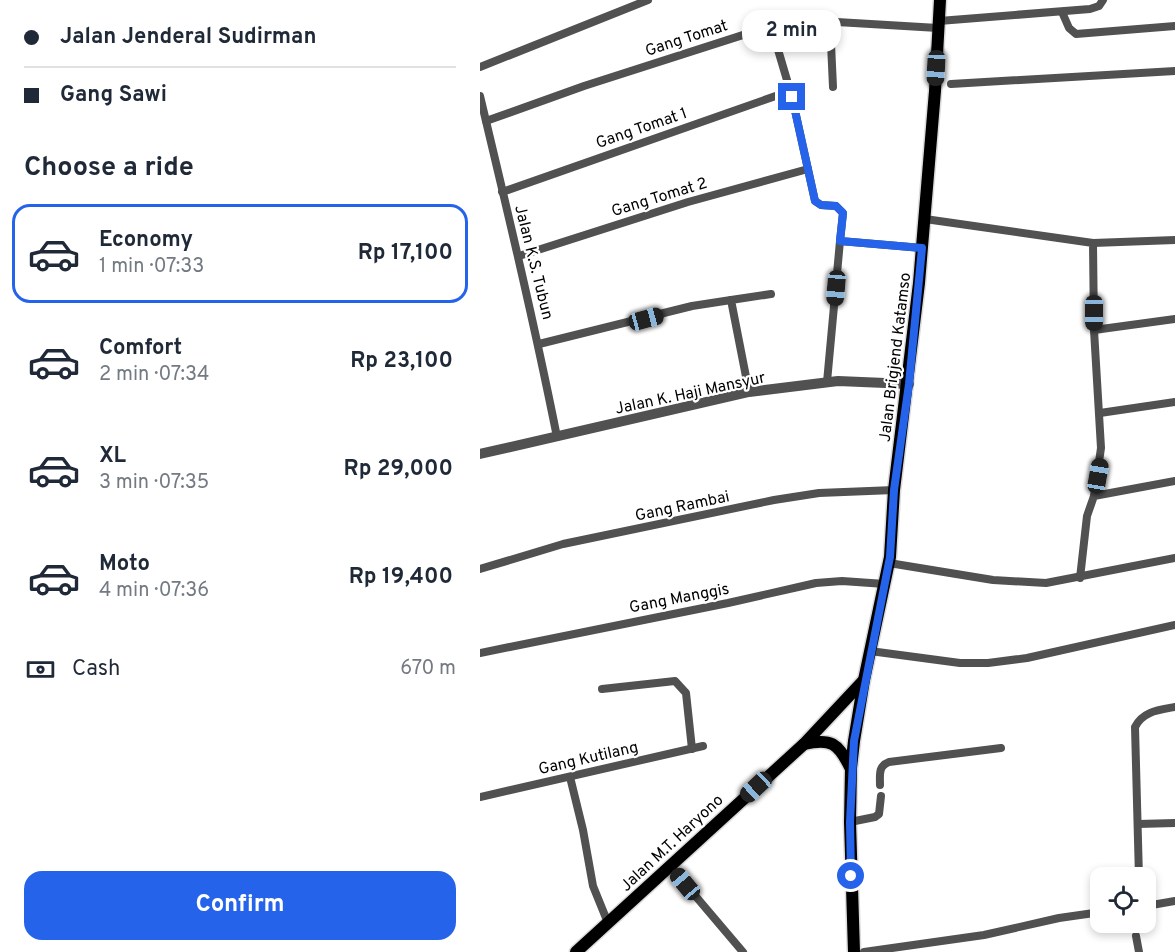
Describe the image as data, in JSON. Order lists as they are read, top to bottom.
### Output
{
  "streets": {
    "main road": ["Jalan Brigjend Katamso", "Jalan M.T. Haryono"],
    "street": [
      "Gang Tomat",
      "Gang Tomat 1",
      "Gang Tomat 2",
      "Jalan K.S. Tubun",
      "Jalan K. Haji Mansyur",
      "Gang Rambai",
      "Gang Manggis",
      "Gang Kutilang"
    ]
  },
  "crossings": [
    ["Gang Tomat", "Jalan K.S. Tubun"],
    ["Gang Tomat", "Jalan Brigjend Katamso"],
    ["Gang Tomat 1", "Jalan K.S. Tubun"],
    ["Gang Tomat 2", "Jalan K.S. Tubun"],
    ["Jalan K.S. Tubun", "Jalan K. Haji Mansyur"],
    ["Jalan Brigjend Katamso", "Jalan K. Haji Mansyur"],
    ["Jalan Brigjend Katamso", "Gang Rambai"],
    ["Jalan Brigjend Katamso", "Gang Manggis"],
    ["Jalan Brigjend Katamso", "Jalan M.T. Haryono"]
  ],
  "page": {
    "banner": ["Jalan Jenderal Sudirman", "Gang Sawi"],
    "bubble": "2 min",
    "heading": "Choose a ride",
    "list": [
      {
        "name": "Economy",
        "note": "1 min · 07:33",
        "value": "Rp 17,100"
      },
      {
        "name": "Comfort",
        "note": "2 min · 07:34",
        "value": "Rp 23,100"
      },
      {
        "name": "XL",
        "note": "3 min · 07:35",
        "value": "Rp 29,000"
      },
      {
        "name": "Moto",
        "note": "4 min · 07:36",
        "value": "Rp 19,400"
      }
    ],
    "pay": ["Cash", "670 m"],
    "buttons": "Confirm"
  }
}
